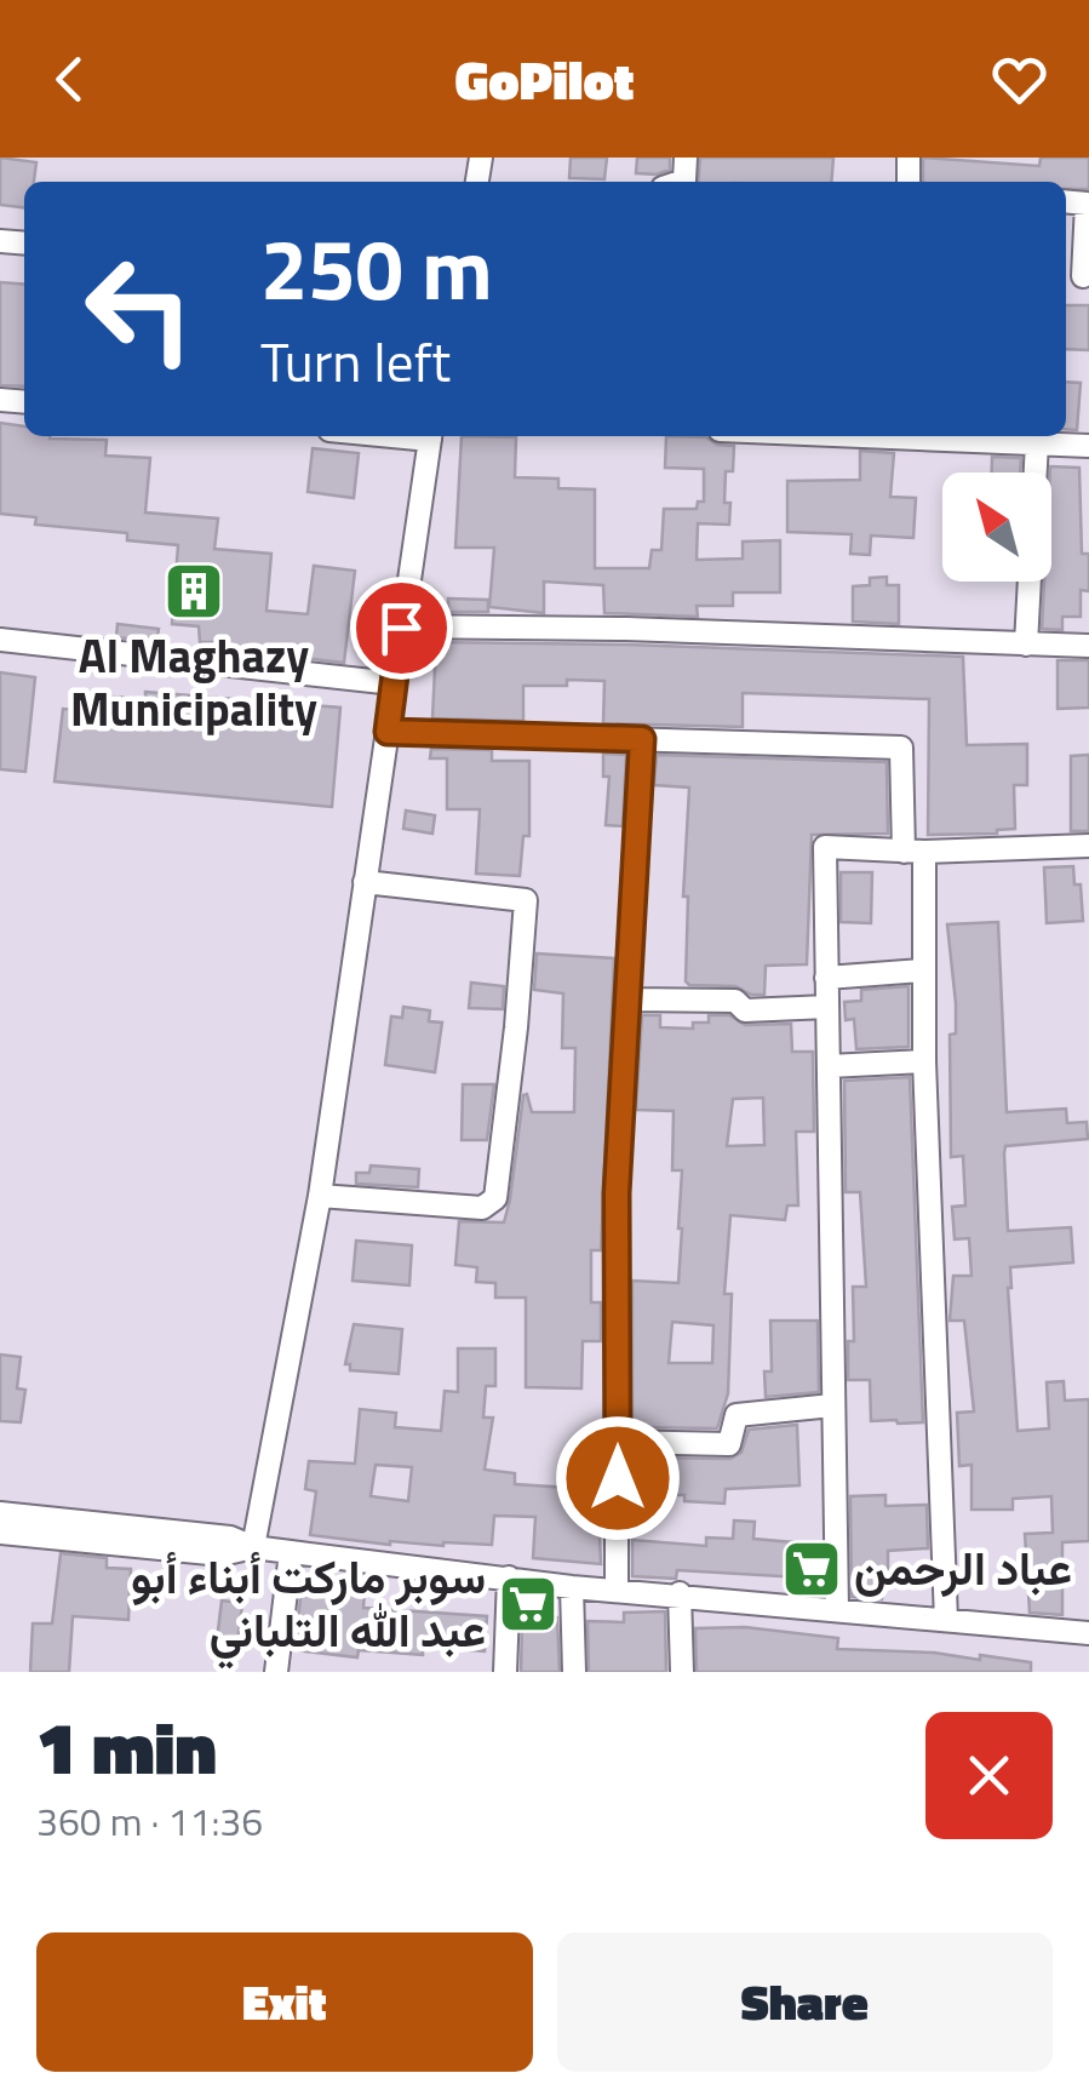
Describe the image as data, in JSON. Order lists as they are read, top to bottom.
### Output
{
  "places": {
    "building": ["Al Maghazy Municipality"],
    "supermarket": ["عباد الرحمن", "سوبر ماركت أبناء أبو عبد الله التلباني"]
  },
  "north": "top left",
  "page": {
    "header": "GoPilot",
    "turn": ["250 m", "Turn left"],
    "heading": ["1 min", "360 m · 11:36"],
    "buttons": ["Exit", "Share"]
  }
}
